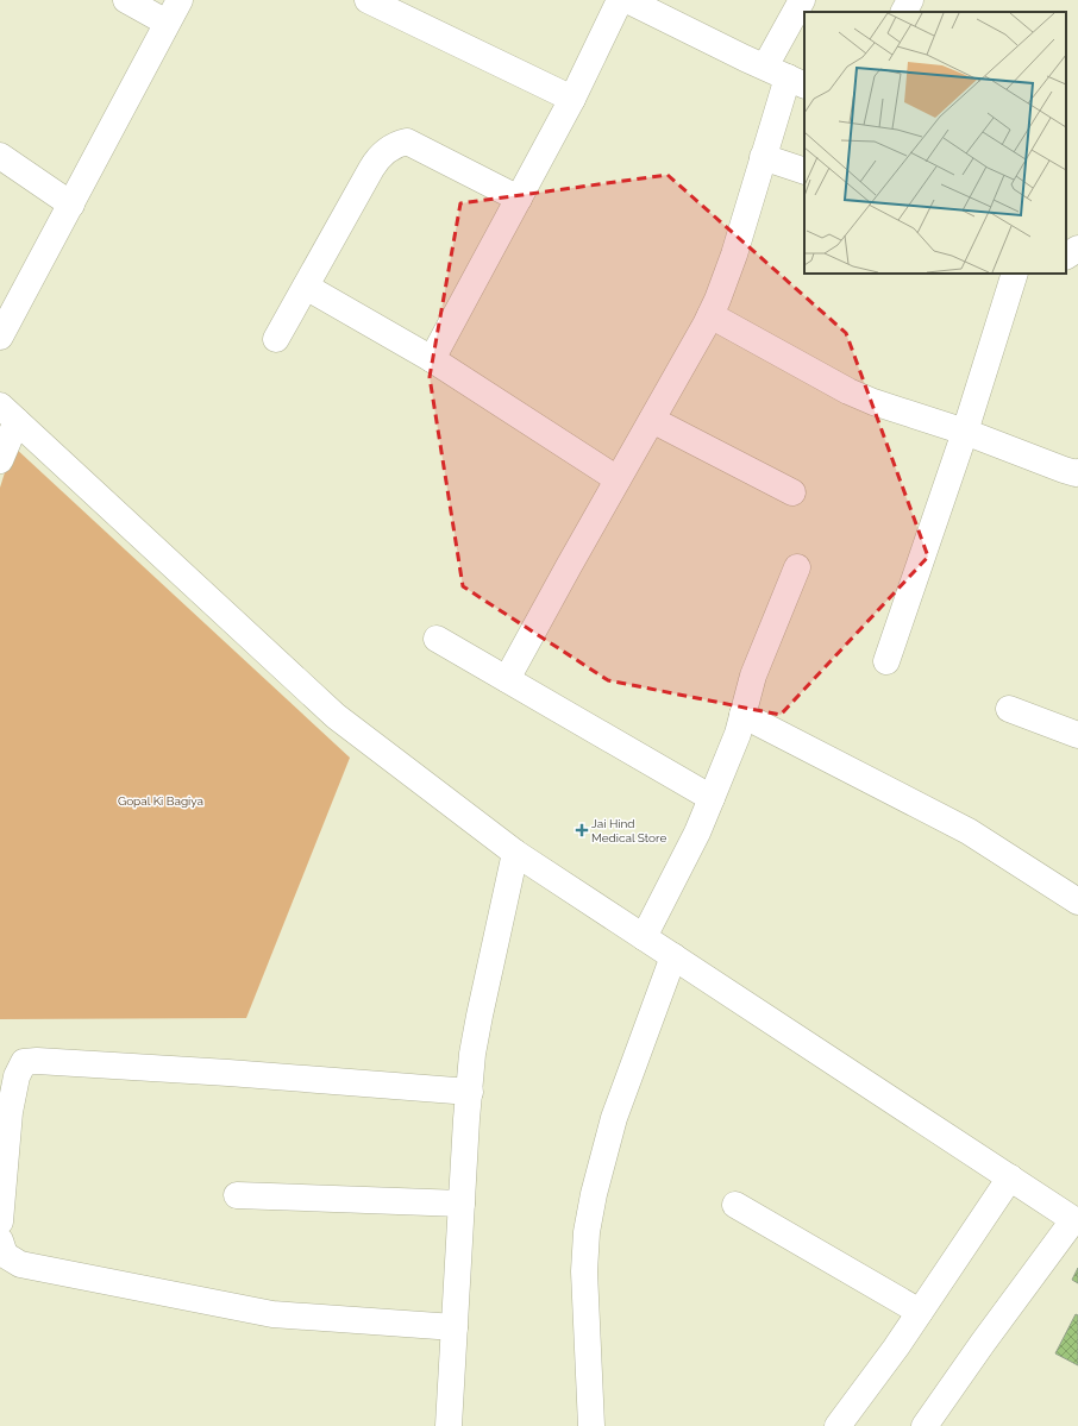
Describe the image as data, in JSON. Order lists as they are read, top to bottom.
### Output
{
  "parks": ["Gopal Ki Bagiya"],
  "places": {
    "health": ["Jai Hind Medical Store"]
  }
}
